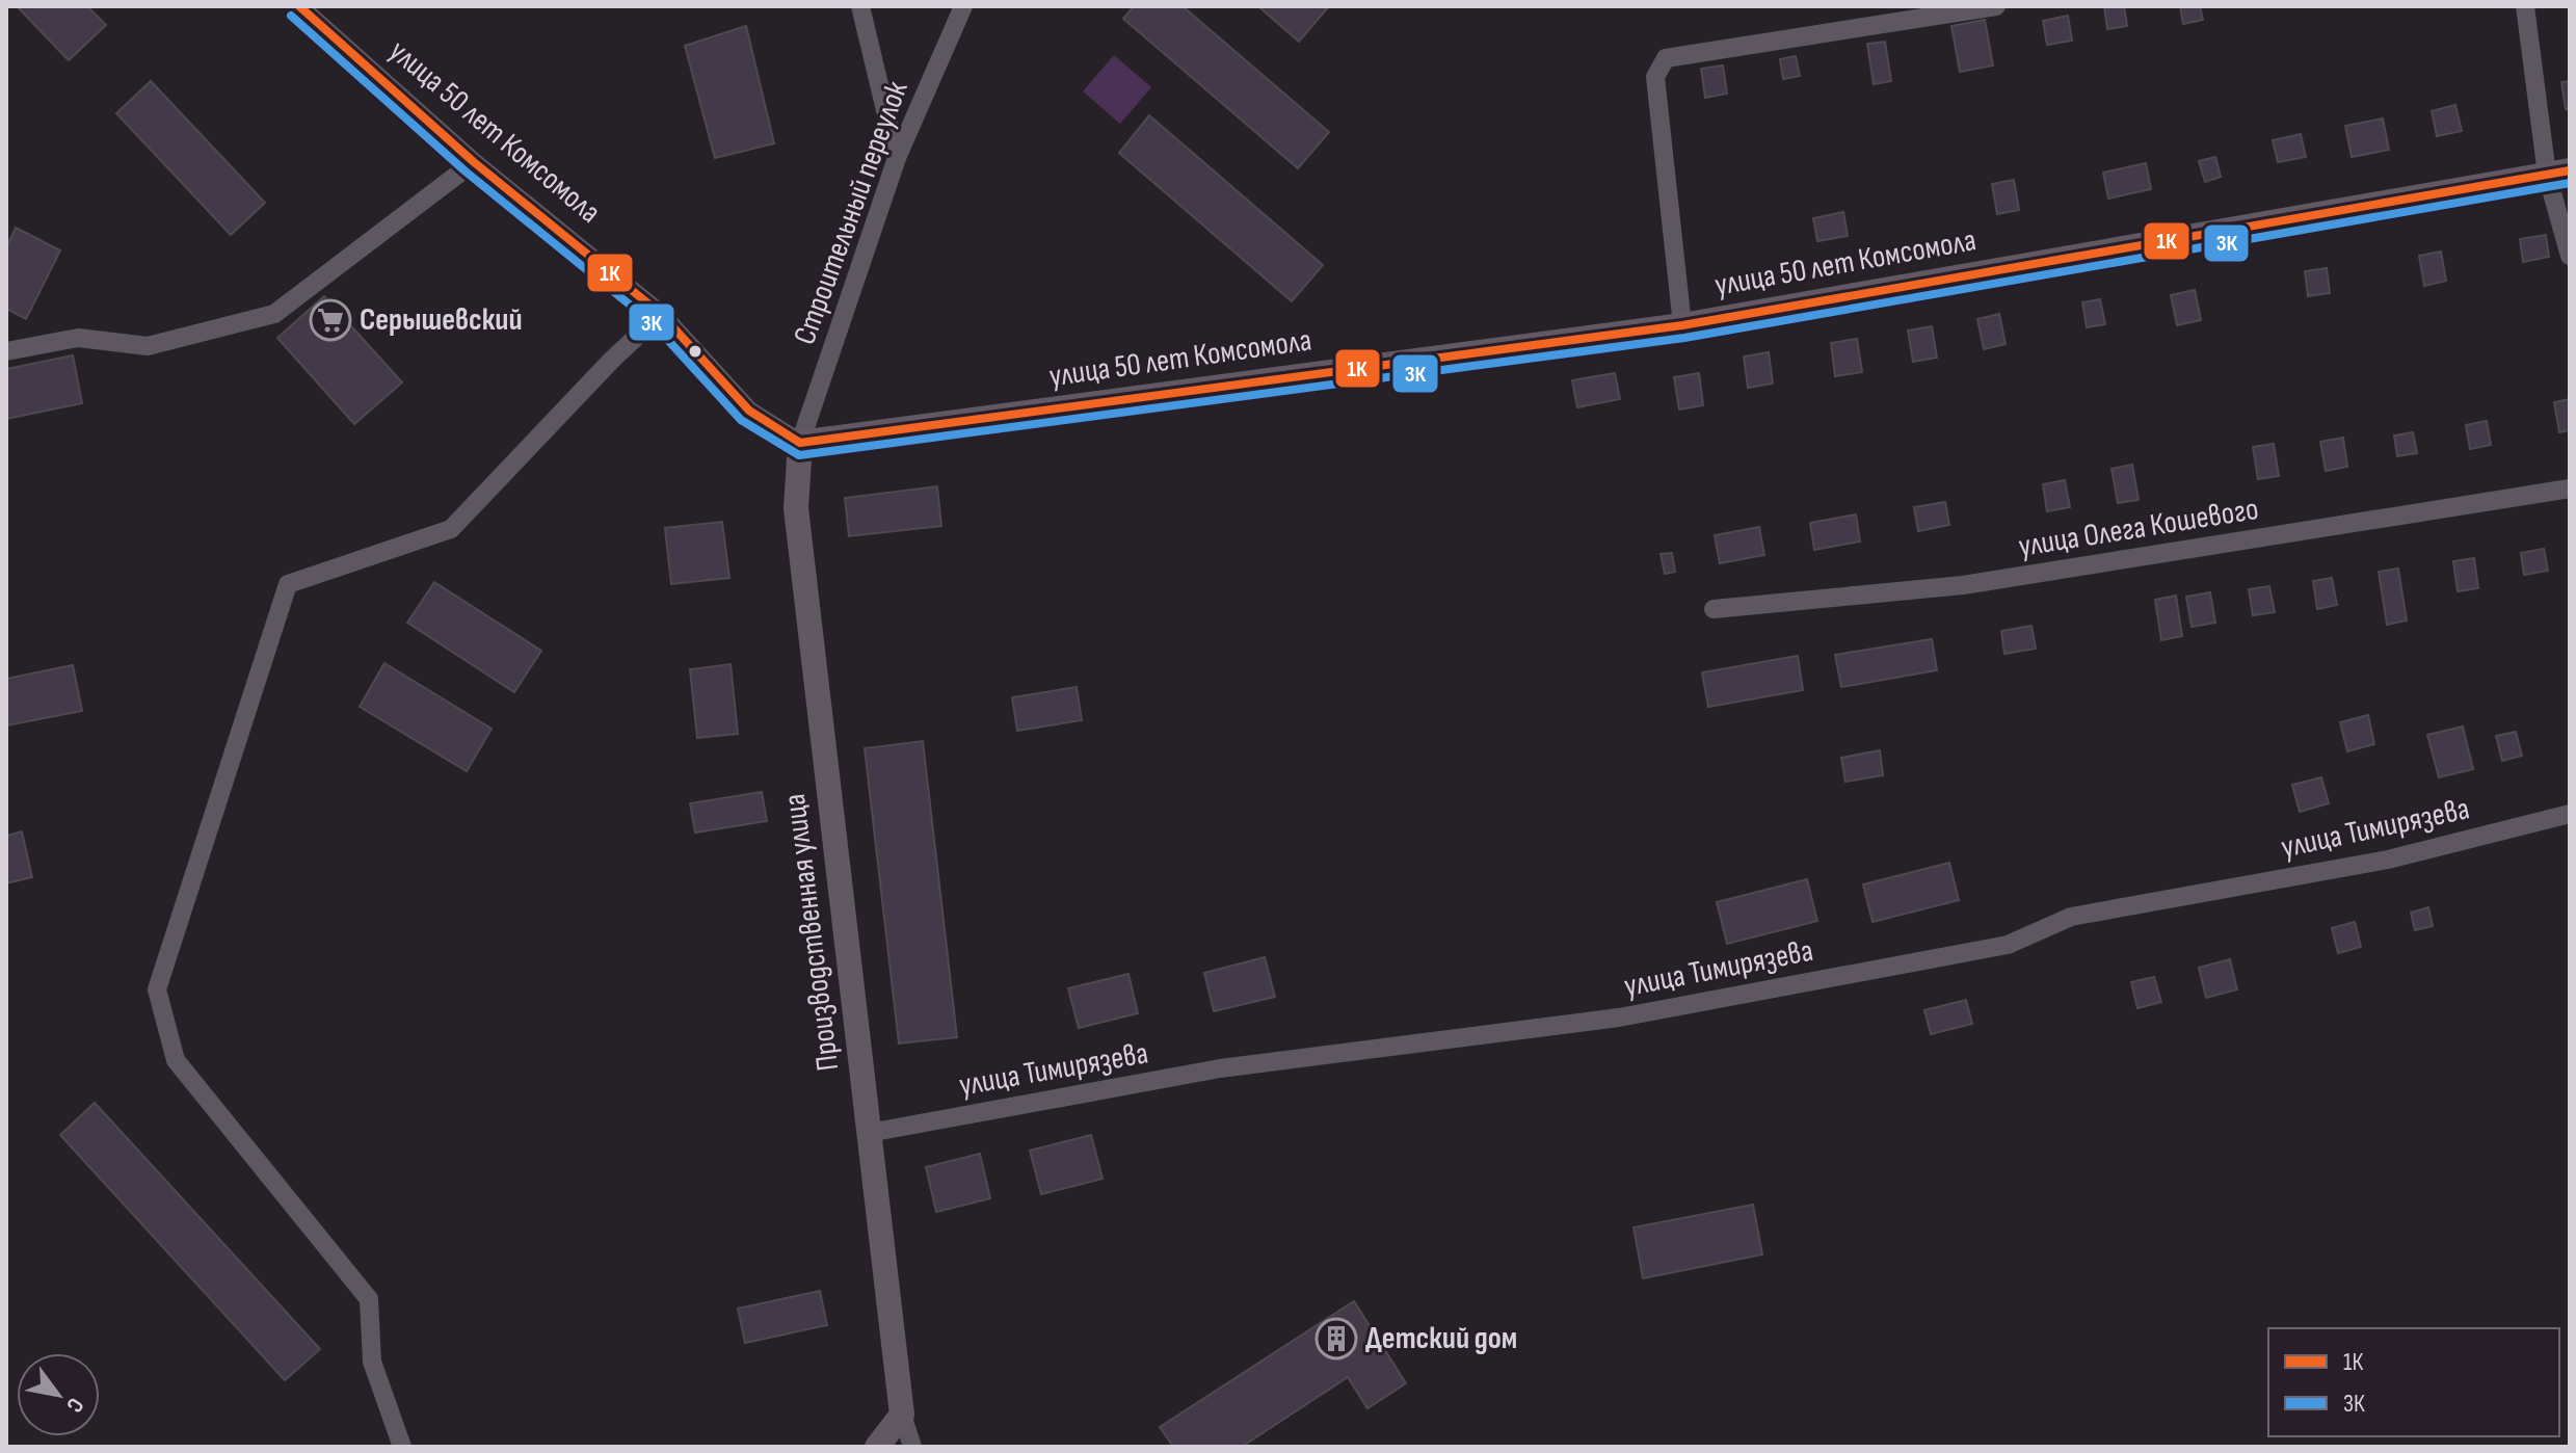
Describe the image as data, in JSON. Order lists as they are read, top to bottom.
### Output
{
  "streets": {
    "street": [
      "улица 50 лет Комсомола",
      "Строительный переулок",
      "улица Олега Кошевого",
      "улица Тимирязева",
      "Производственная улица"
    ]
  },
  "crossings": [
    ["улица 50 лет Комсомола", "Строительный переулок"],
    ["улица 50 лет Комсомола", "Производственная улица"],
    ["Строительный переулок", "Производственная улица"],
    ["улица Тимирязева", "Производственная улица"]
  ],
  "places": {
    "supermarket": ["Серышевский"],
    "building": ["Детский дом"]
  },
  "lines": ["transit line 1К", "transit line 3К"],
  "legend": ["1К", "3К"],
  "north": "bottom right"
}
